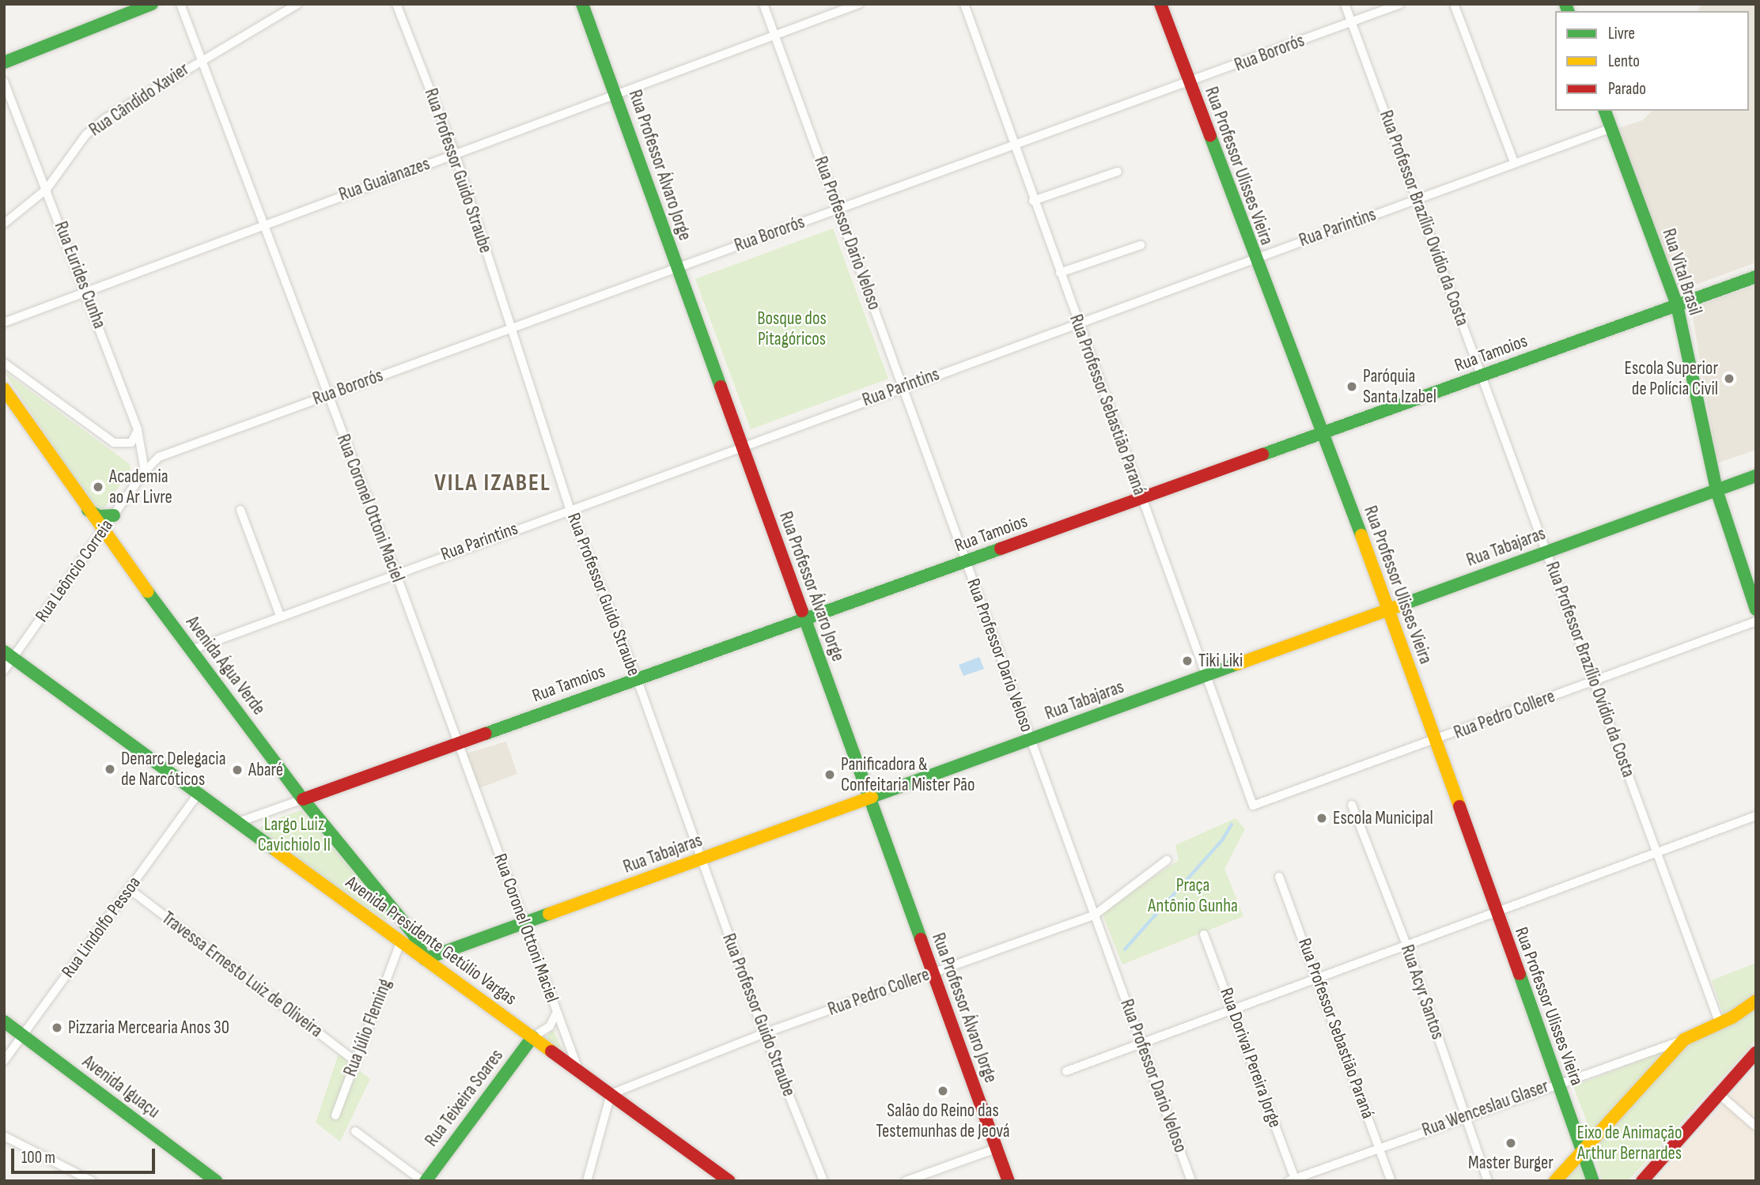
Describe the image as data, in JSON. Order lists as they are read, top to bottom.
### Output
{
  "streets": {
    "street": [
      "Rua Bororós",
      "Rua Cândido Xavier",
      "Rua Professor Álvaro Jorge",
      "Rua Professor Ulisses Vieira",
      "Rua Professor Guido Straube",
      "Rua Guaianazes",
      "Rua Professor Brazílio Ovídio da Costa",
      "Rua Parintins",
      "Rua Professor Dario Veloso",
      "Rua Vital Brasil",
      "Rua Eurides Cunha",
      "Rua Tamoios",
      "Rua Professor Sebastião Paraná",
      "Rua Coronel Ottoni Maciel",
      "Rua Tabajaras",
      "Rua Leôncio Correia",
      "Avenida Água Verde",
      "Rua Pedro Collere",
      "Rua Lindolfo Pessoa",
      "Avenida Presidente Getúlio Vargas",
      "Travessa Ernesto Luiz de Oliveira",
      "Rua Acyr Santos",
      "Rua Júlio Fleming",
      "Rua Dorival Pereira Jorge",
      "Avenida Iguaçu",
      "Rua Teixeira Soares",
      "Rua Wenceslau Glaser"
    ]
  },
  "crossings": [
    ["Rua Bororós", "Rua Professor Álvaro Jorge"],
    ["Rua Bororós", "Rua Professor Ulisses Vieira"],
    ["Rua Bororós", "Rua Professor Guido Straube"],
    ["Rua Bororós", "Rua Professor Brazílio Ovídio da Costa"],
    ["Rua Bororós", "Rua Professor Dario Veloso"],
    ["Rua Bororós", "Rua Eurides Cunha"],
    ["Rua Bororós", "Rua Professor Sebastião Paraná"],
    ["Rua Bororós", "Rua Coronel Ottoni Maciel"],
    ["Rua Bororós", "Rua Leôncio Correia"],
    ["Rua Cândido Xavier", "Rua Eurides Cunha"],
    ["Rua Cândido Xavier", "Rua Coronel Ottoni Maciel"],
    ["Rua Professor Álvaro Jorge", "Rua Guaianazes"],
    ["Rua Professor Álvaro Jorge", "Rua Parintins"],
    ["Rua Professor Álvaro Jorge", "Rua Tamoios"],
    ["Rua Professor Álvaro Jorge", "Rua Tabajaras"],
    ["Rua Professor Álvaro Jorge", "Rua Pedro Collere"],
    ["Rua Professor Ulisses Vieira", "Rua Parintins"],
    ["Rua Professor Ulisses Vieira", "Rua Tamoios"],
    ["Rua Professor Ulisses Vieira", "Rua Tabajaras"],
    ["Rua Professor Ulisses Vieira", "Rua Pedro Collere"],
    ["Rua Professor Ulisses Vieira", "Rua Wenceslau Glaser"],
    ["Rua Professor Guido Straube", "Rua Guaianazes"],
    ["Rua Professor Guido Straube", "Rua Parintins"],
    ["Rua Professor Guido Straube", "Rua Tamoios"],
    ["Rua Professor Guido Straube", "Rua Tabajaras"],
    ["Rua Professor Guido Straube", "Rua Pedro Collere"],
    ["Rua Guaianazes", "Rua Professor Dario Veloso"],
    ["Rua Guaianazes", "Rua Eurides Cunha"],
    ["Rua Guaianazes", "Rua Coronel Ottoni Maciel"],
    ["Rua Professor Brazílio Ovídio da Costa", "Rua Parintins"],
    ["Rua Professor Brazílio Ovídio da Costa", "Rua Tamoios"],
    ["Rua Professor Brazílio Ovídio da Costa", "Rua Tabajaras"],
    ["Rua Professor Brazílio Ovídio da Costa", "Rua Pedro Collere"],
    ["Rua Parintins", "Rua Professor Dario Veloso"],
    ["Rua Parintins", "Rua Vital Brasil"],
    ["Rua Parintins", "Rua Professor Sebastião Paraná"],
    ["Rua Parintins", "Rua Coronel Ottoni Maciel"],
    ["Rua Parintins", "Avenida Água Verde"],
    ["Rua Professor Dario Veloso", "Rua Tamoios"],
    ["Rua Professor Dario Veloso", "Rua Tabajaras"],
    ["Rua Professor Dario Veloso", "Rua Pedro Collere"],
    ["Rua Vital Brasil", "Rua Tamoios"],
    ["Rua Vital Brasil", "Rua Tabajaras"],
    ["Rua Eurides Cunha", "Rua Leôncio Correia"],
    ["Rua Tamoios", "Rua Professor Sebastião Paraná"],
    ["Rua Tamoios", "Rua Coronel Ottoni Maciel"],
    ["Rua Tamoios", "Avenida Água Verde"],
    ["Rua Tamoios", "Avenida Presidente Getúlio Vargas"],
    ["Rua Professor Sebastião Paraná", "Rua Tabajaras"],
    ["Rua Professor Sebastião Paraná", "Rua Pedro Collere"],
    ["Rua Professor Sebastião Paraná", "Rua Wenceslau Glaser"],
    ["Rua Coronel Ottoni Maciel", "Rua Tabajaras"],
    ["Rua Coronel Ottoni Maciel", "Avenida Presidente Getúlio Vargas"],
    ["Rua Coronel Ottoni Maciel", "Rua Teixeira Soares"],
    ["Rua Tabajaras", "Avenida Água Verde"],
    ["Rua Tabajaras", "Avenida Presidente Getúlio Vargas"],
    ["Rua Leôncio Correia", "Avenida Água Verde"],
    ["Rua Leôncio Correia", "Avenida Presidente Getúlio Vargas"],
    ["Avenida Água Verde", "Avenida Presidente Getúlio Vargas"],
    ["Rua Pedro Collere", "Avenida Presidente Getúlio Vargas"],
    ["Rua Lindolfo Pessoa", "Avenida Presidente Getúlio Vargas"],
    ["Rua Lindolfo Pessoa", "Travessa Ernesto Luiz de Oliveira"],
    ["Rua Lindolfo Pessoa", "Avenida Iguaçu"],
    ["Avenida Presidente Getúlio Vargas", "Rua Júlio Fleming"],
    ["Avenida Presidente Getúlio Vargas", "Rua Teixeira Soares"],
    ["Travessa Ernesto Luiz de Oliveira", "Rua Júlio Fleming"],
    ["Rua Acyr Santos", "Rua Wenceslau Glaser"],
    ["Rua Dorival Pereira Jorge", "Rua Wenceslau Glaser"]
  ],
  "districts": ["VILA IZABEL"],
  "parks": [
    "Bosque dos Pitagóricos",
    "Largo Luiz Cavichiolo II",
    "Praça Antônio Gunha",
    "Eixo de Animação Arthur Bernardes"
  ],
  "places": [
    "Escola Superior de Polícia Civil",
    "Paróquia Santa Izabel",
    "Academia ao Ar Livre",
    "Tiki Liki",
    "Denarc Delegacia de Narcóticos",
    "Abaré",
    "Panificadora & Confeitaria Mister Pão",
    "Escola Municipal",
    "Pizzaria Mercearia Anos 30",
    "Salão do Reino das Testemunhas de Jeová",
    "Master Burger"
  ],
  "legend": ["Livre", "Lento", "Parado"],
  "scale_bar": "100 m"
}
